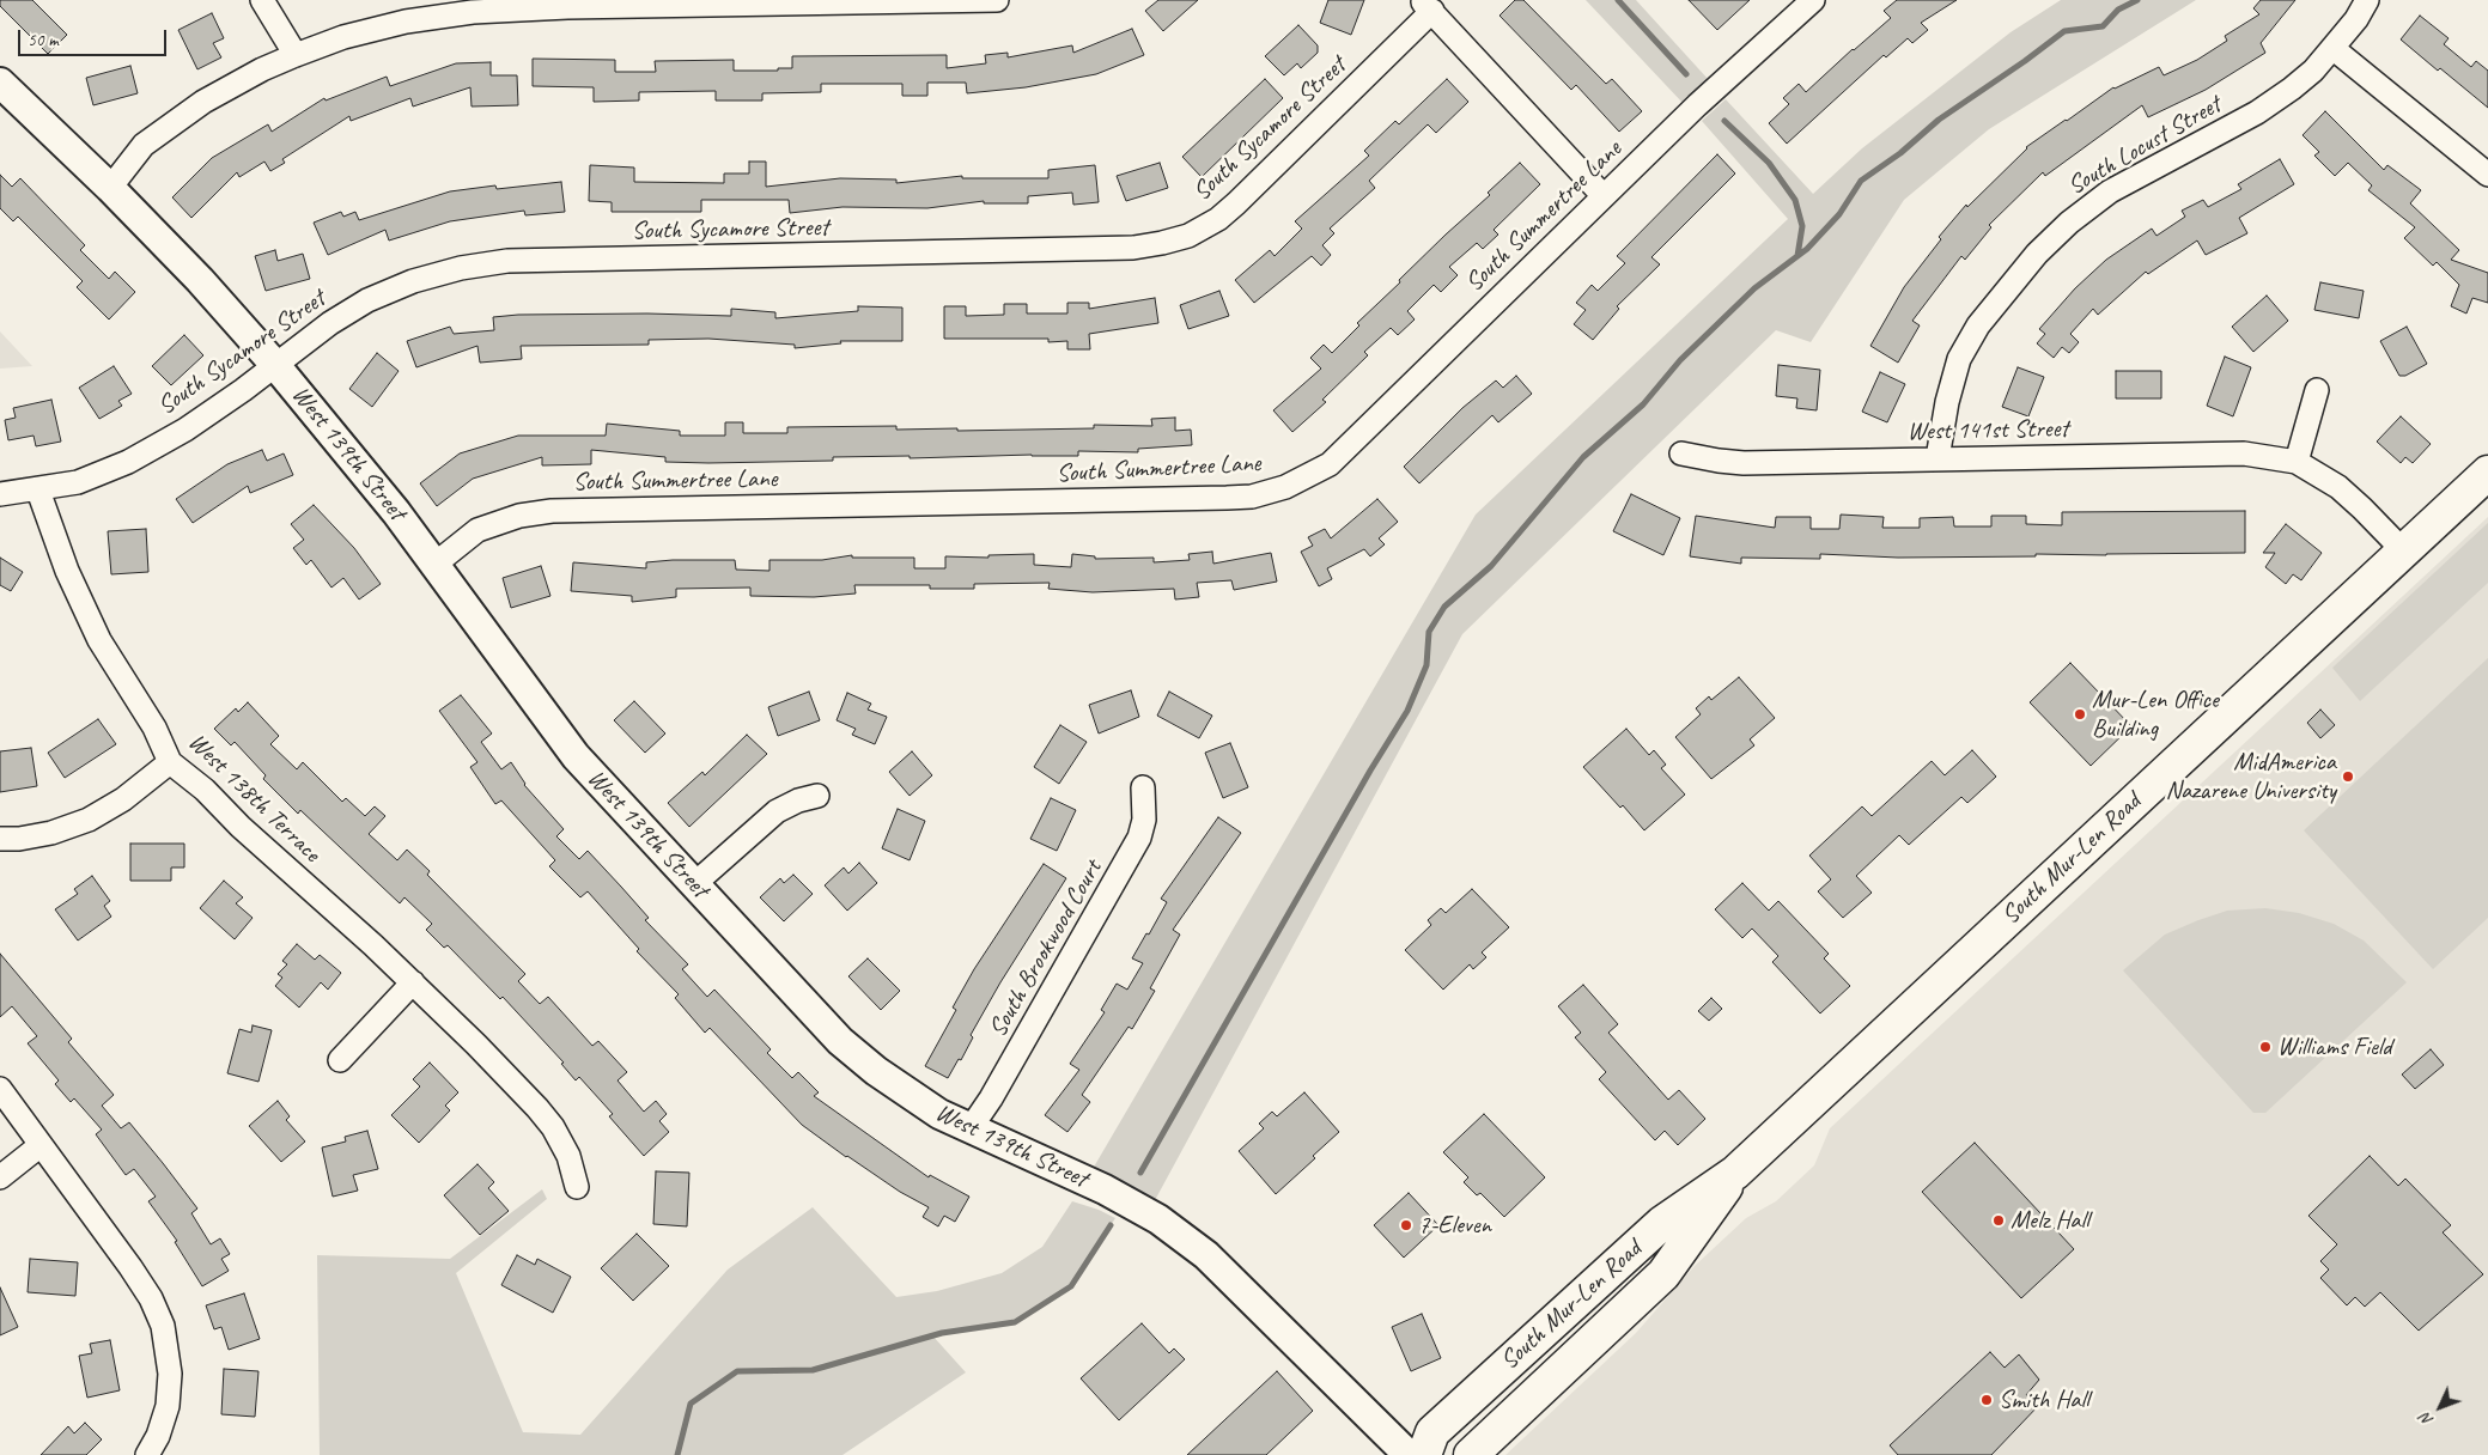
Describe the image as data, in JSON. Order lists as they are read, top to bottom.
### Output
{
  "streets": {
    "main road": ["South Mur-Len Road"],
    "street": [
      "South Sycamore Street",
      "South Locust Street",
      "South Summertree Lane",
      "West 141st Street",
      "West 139th Street",
      "West 138th Terrace",
      "South Brookwood Court"
    ]
  },
  "crossings": [
    ["South Sycamore Street", "West 139th Street"],
    ["South Sycamore Street", "West 138th Terrace"],
    ["South Locust Street", "West 141st Street"],
    ["South Summertree Lane", "West 139th Street"],
    ["West 141st Street", "South Mur-Len Road"],
    ["West 139th Street", "South Brookwood Court"]
  ],
  "places": [
    "Mur-Len Office Building",
    "MidAmerica Nazarene University",
    "Williams Field",
    "Melz Hall",
    "7-Eleven",
    "Smith Hall"
  ],
  "scale_bar": "50 m",
  "north": "bottom left"
}
